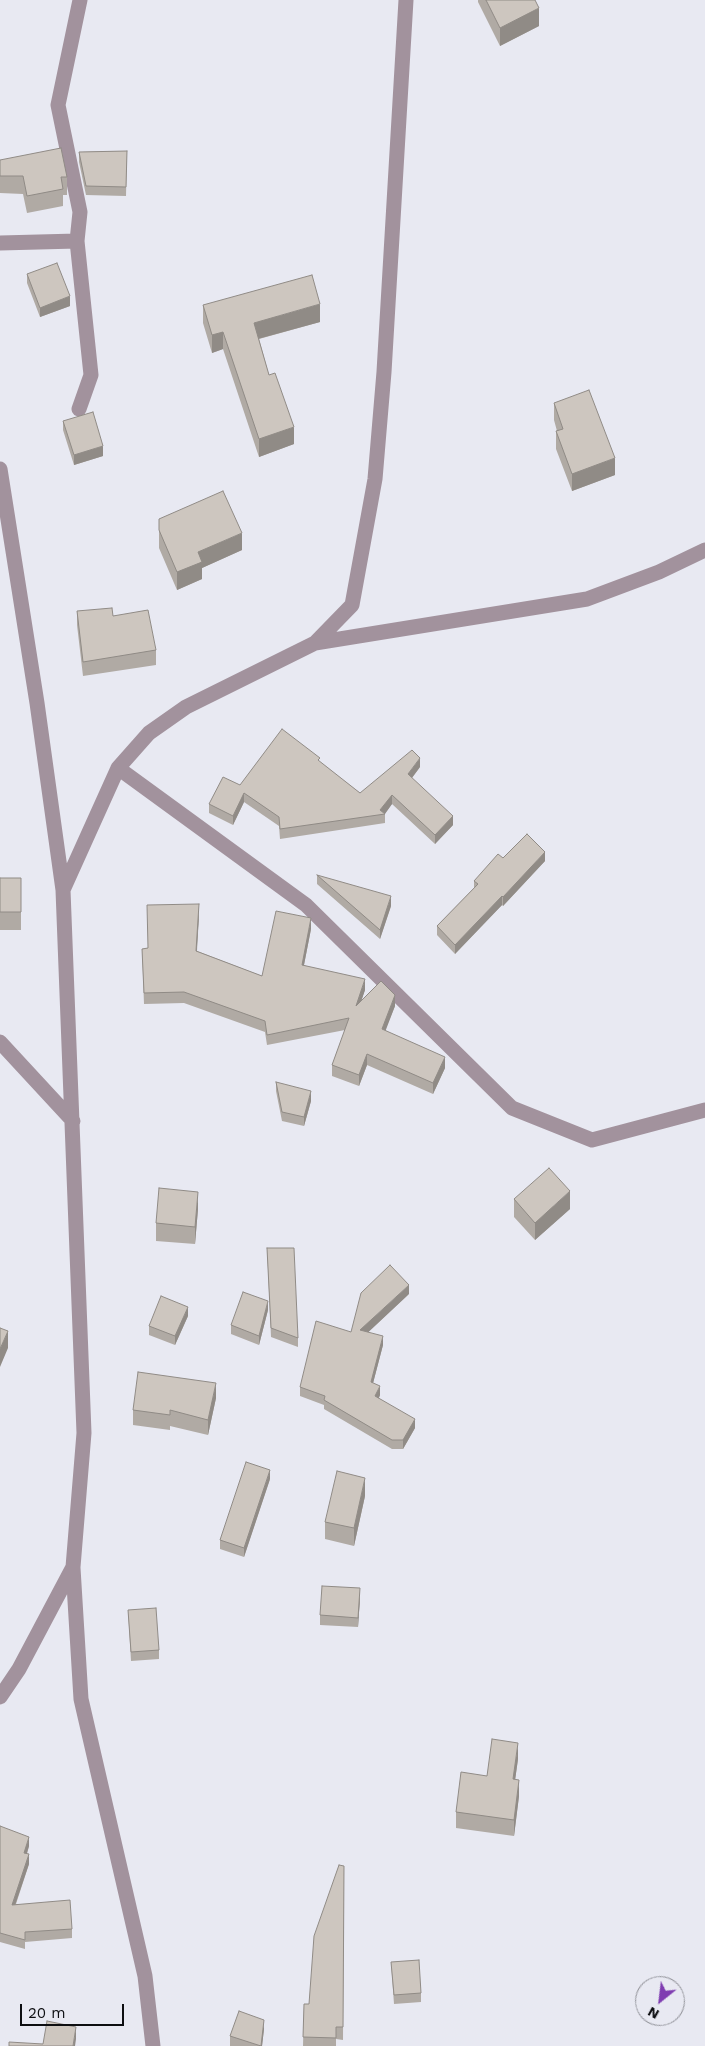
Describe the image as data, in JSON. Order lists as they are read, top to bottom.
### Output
{
  "scale_bar": "20 m",
  "north": "bottom left"
}
